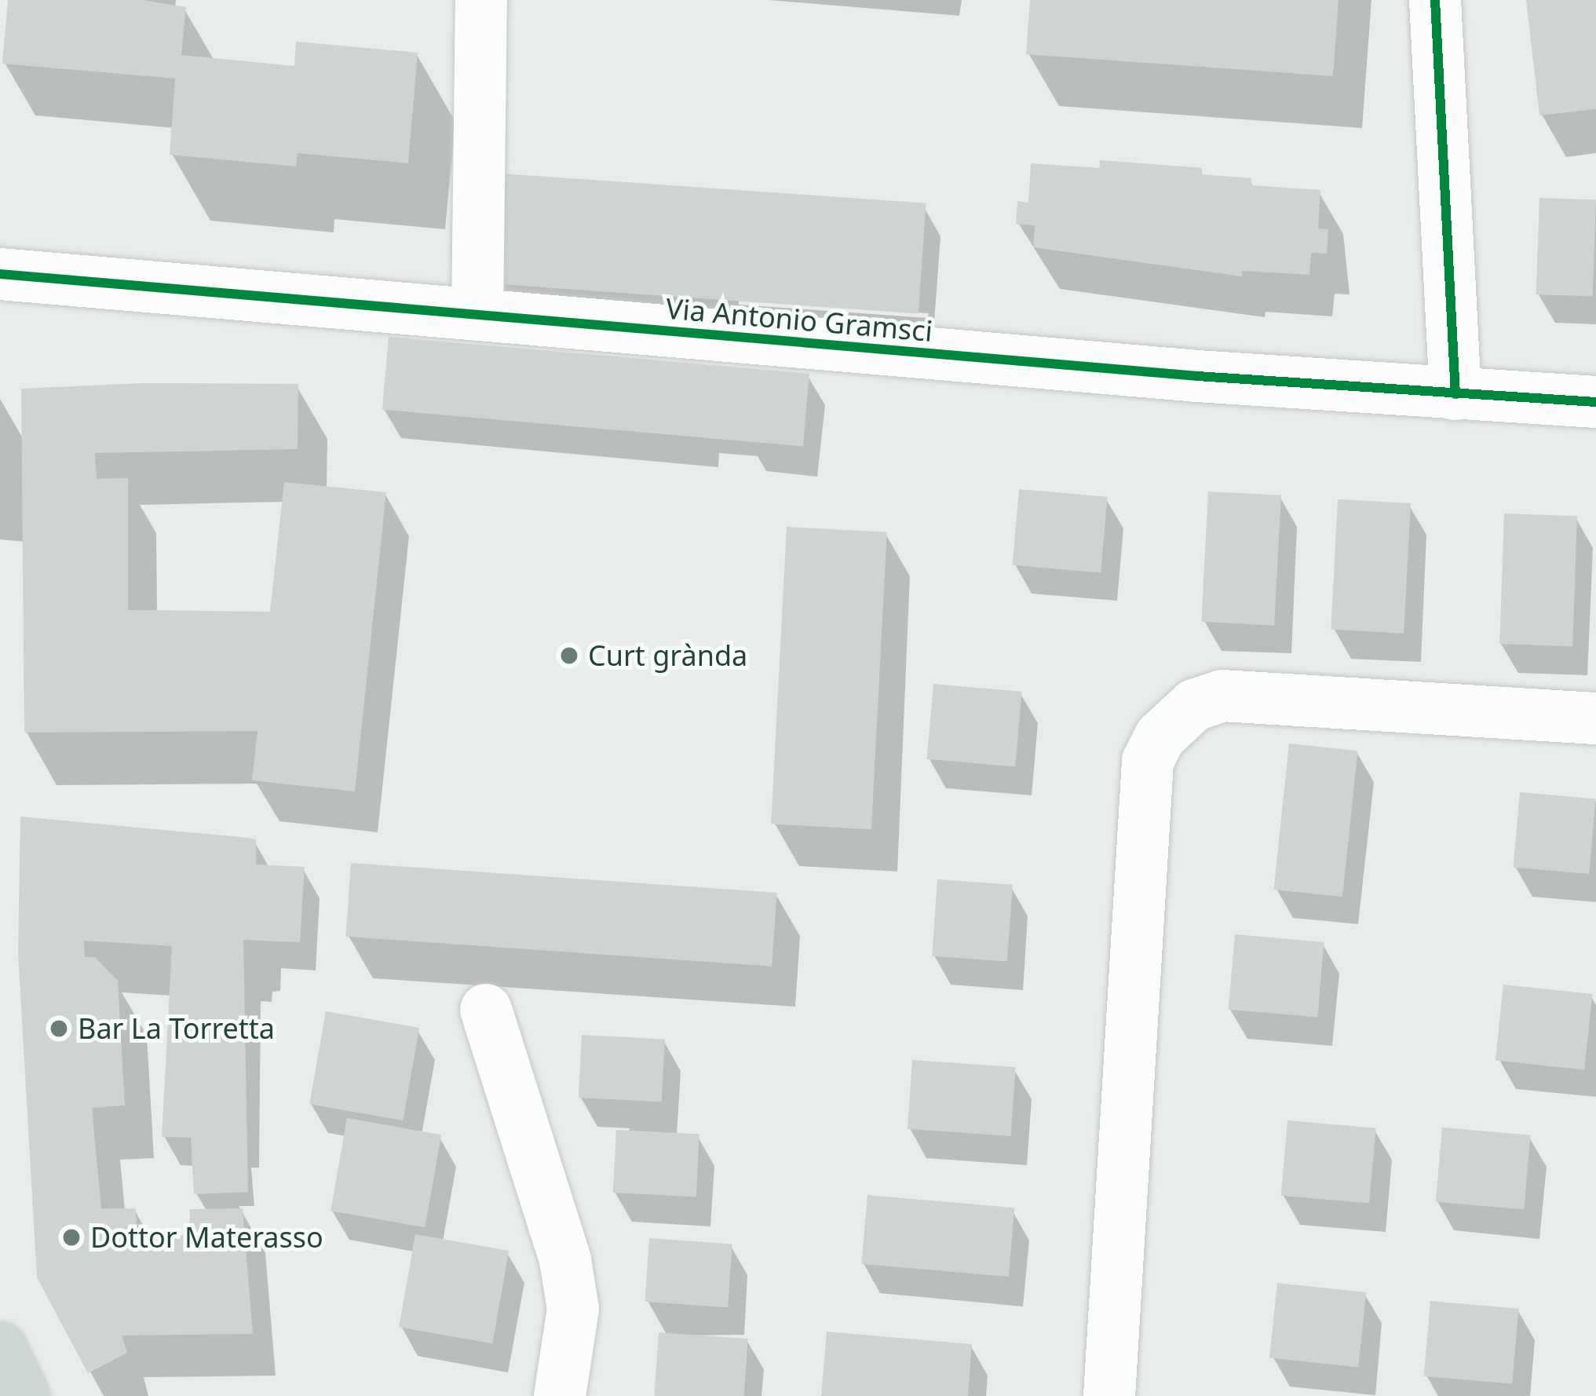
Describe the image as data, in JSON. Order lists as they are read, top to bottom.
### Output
{
  "streets": {
    "street": ["Via Antonio Gramsci"]
  },
  "places": ["Curt grànda", "Bar La Torretta", "Dottor Materasso"]
}
